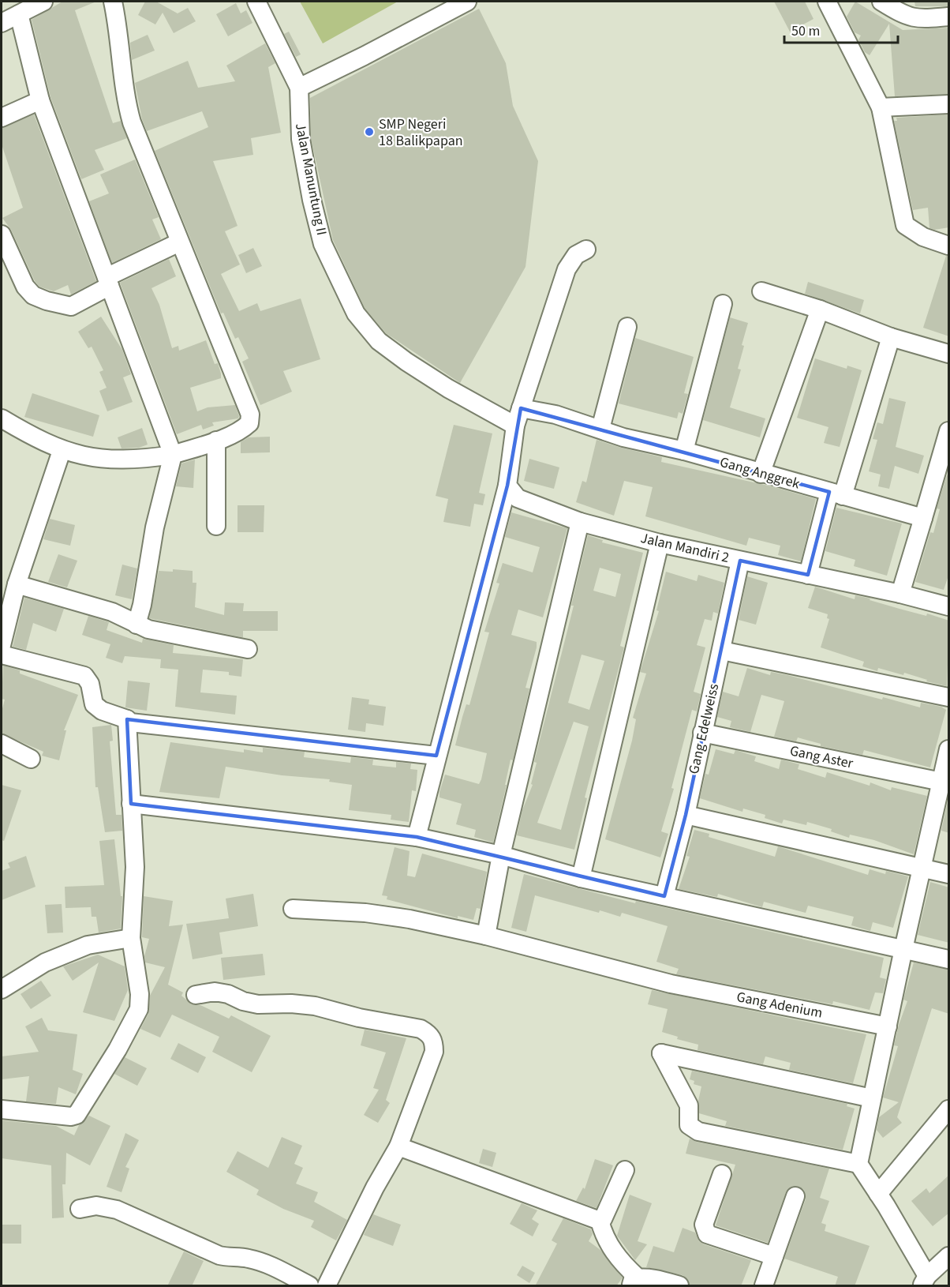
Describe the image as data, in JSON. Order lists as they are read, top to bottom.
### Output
{
  "streets": {
    "street": [
      "Jalan Manuntung II",
      "Gang Anggrek",
      "Jalan Mandiri 2",
      "Gang Edelweiss",
      "Gang Aster",
      "Gang Adenium"
    ]
  },
  "crossings": [
    ["Jalan Mandiri 2", "Gang Edelweiss"],
    ["Gang Edelweiss", "Gang Aster"]
  ],
  "places": ["SMP Negeri 18 Balikpapan"],
  "scale_bar": "50 m"
}
